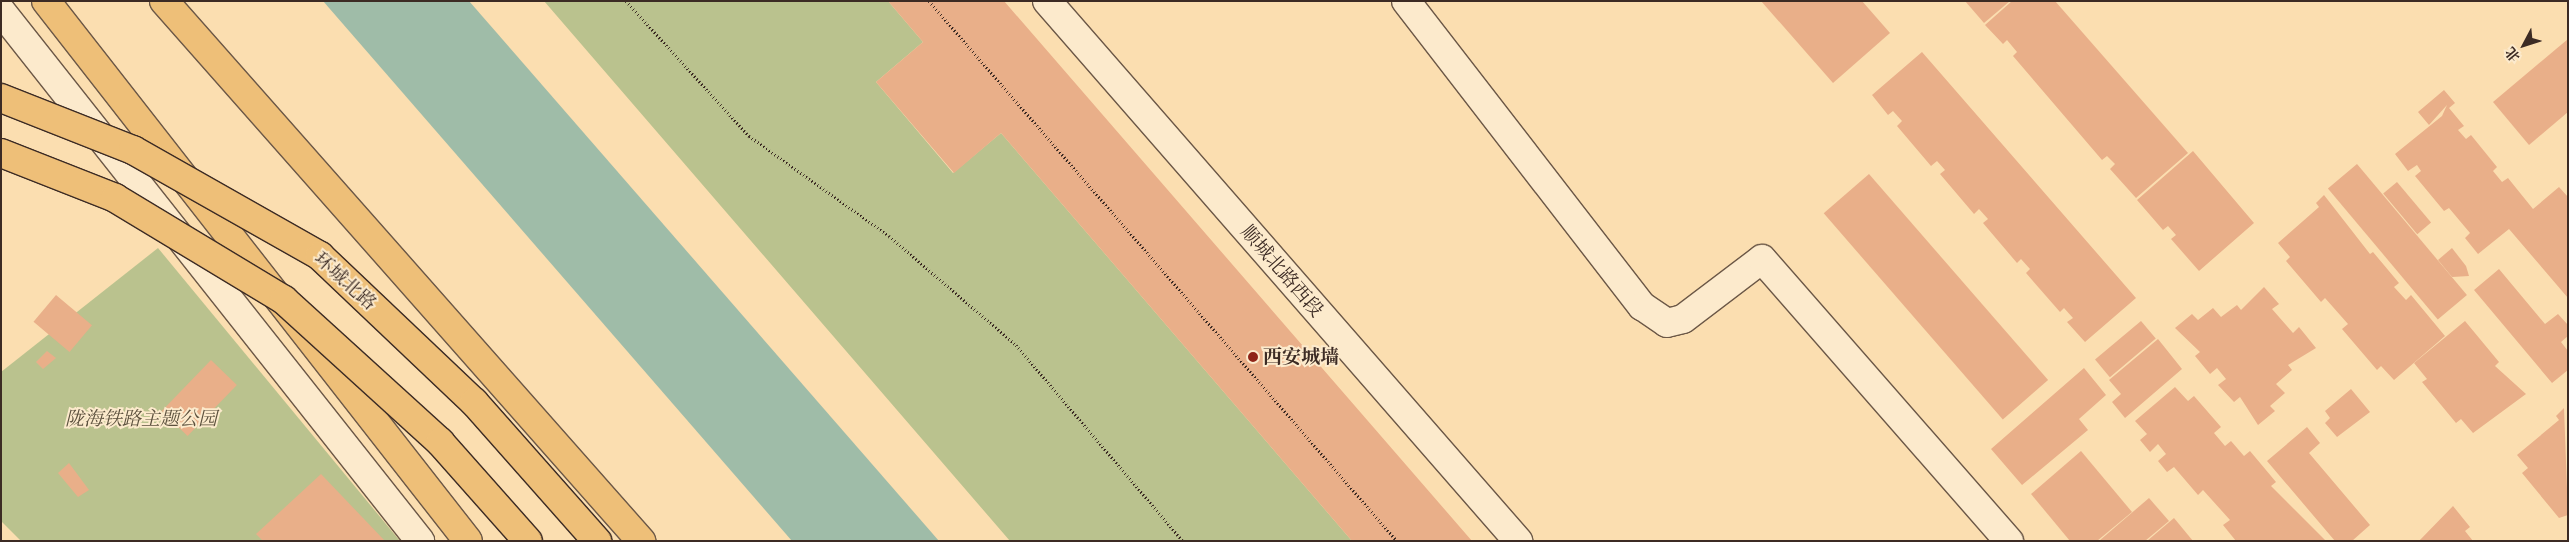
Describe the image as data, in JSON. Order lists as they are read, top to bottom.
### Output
{
  "streets": {
    "main road": ["环城北路"],
    "street": ["顺城北路西段"]
  },
  "parks": ["陇海铁路主题公园"],
  "places": ["西安城墙"],
  "north": "bottom left"
}
